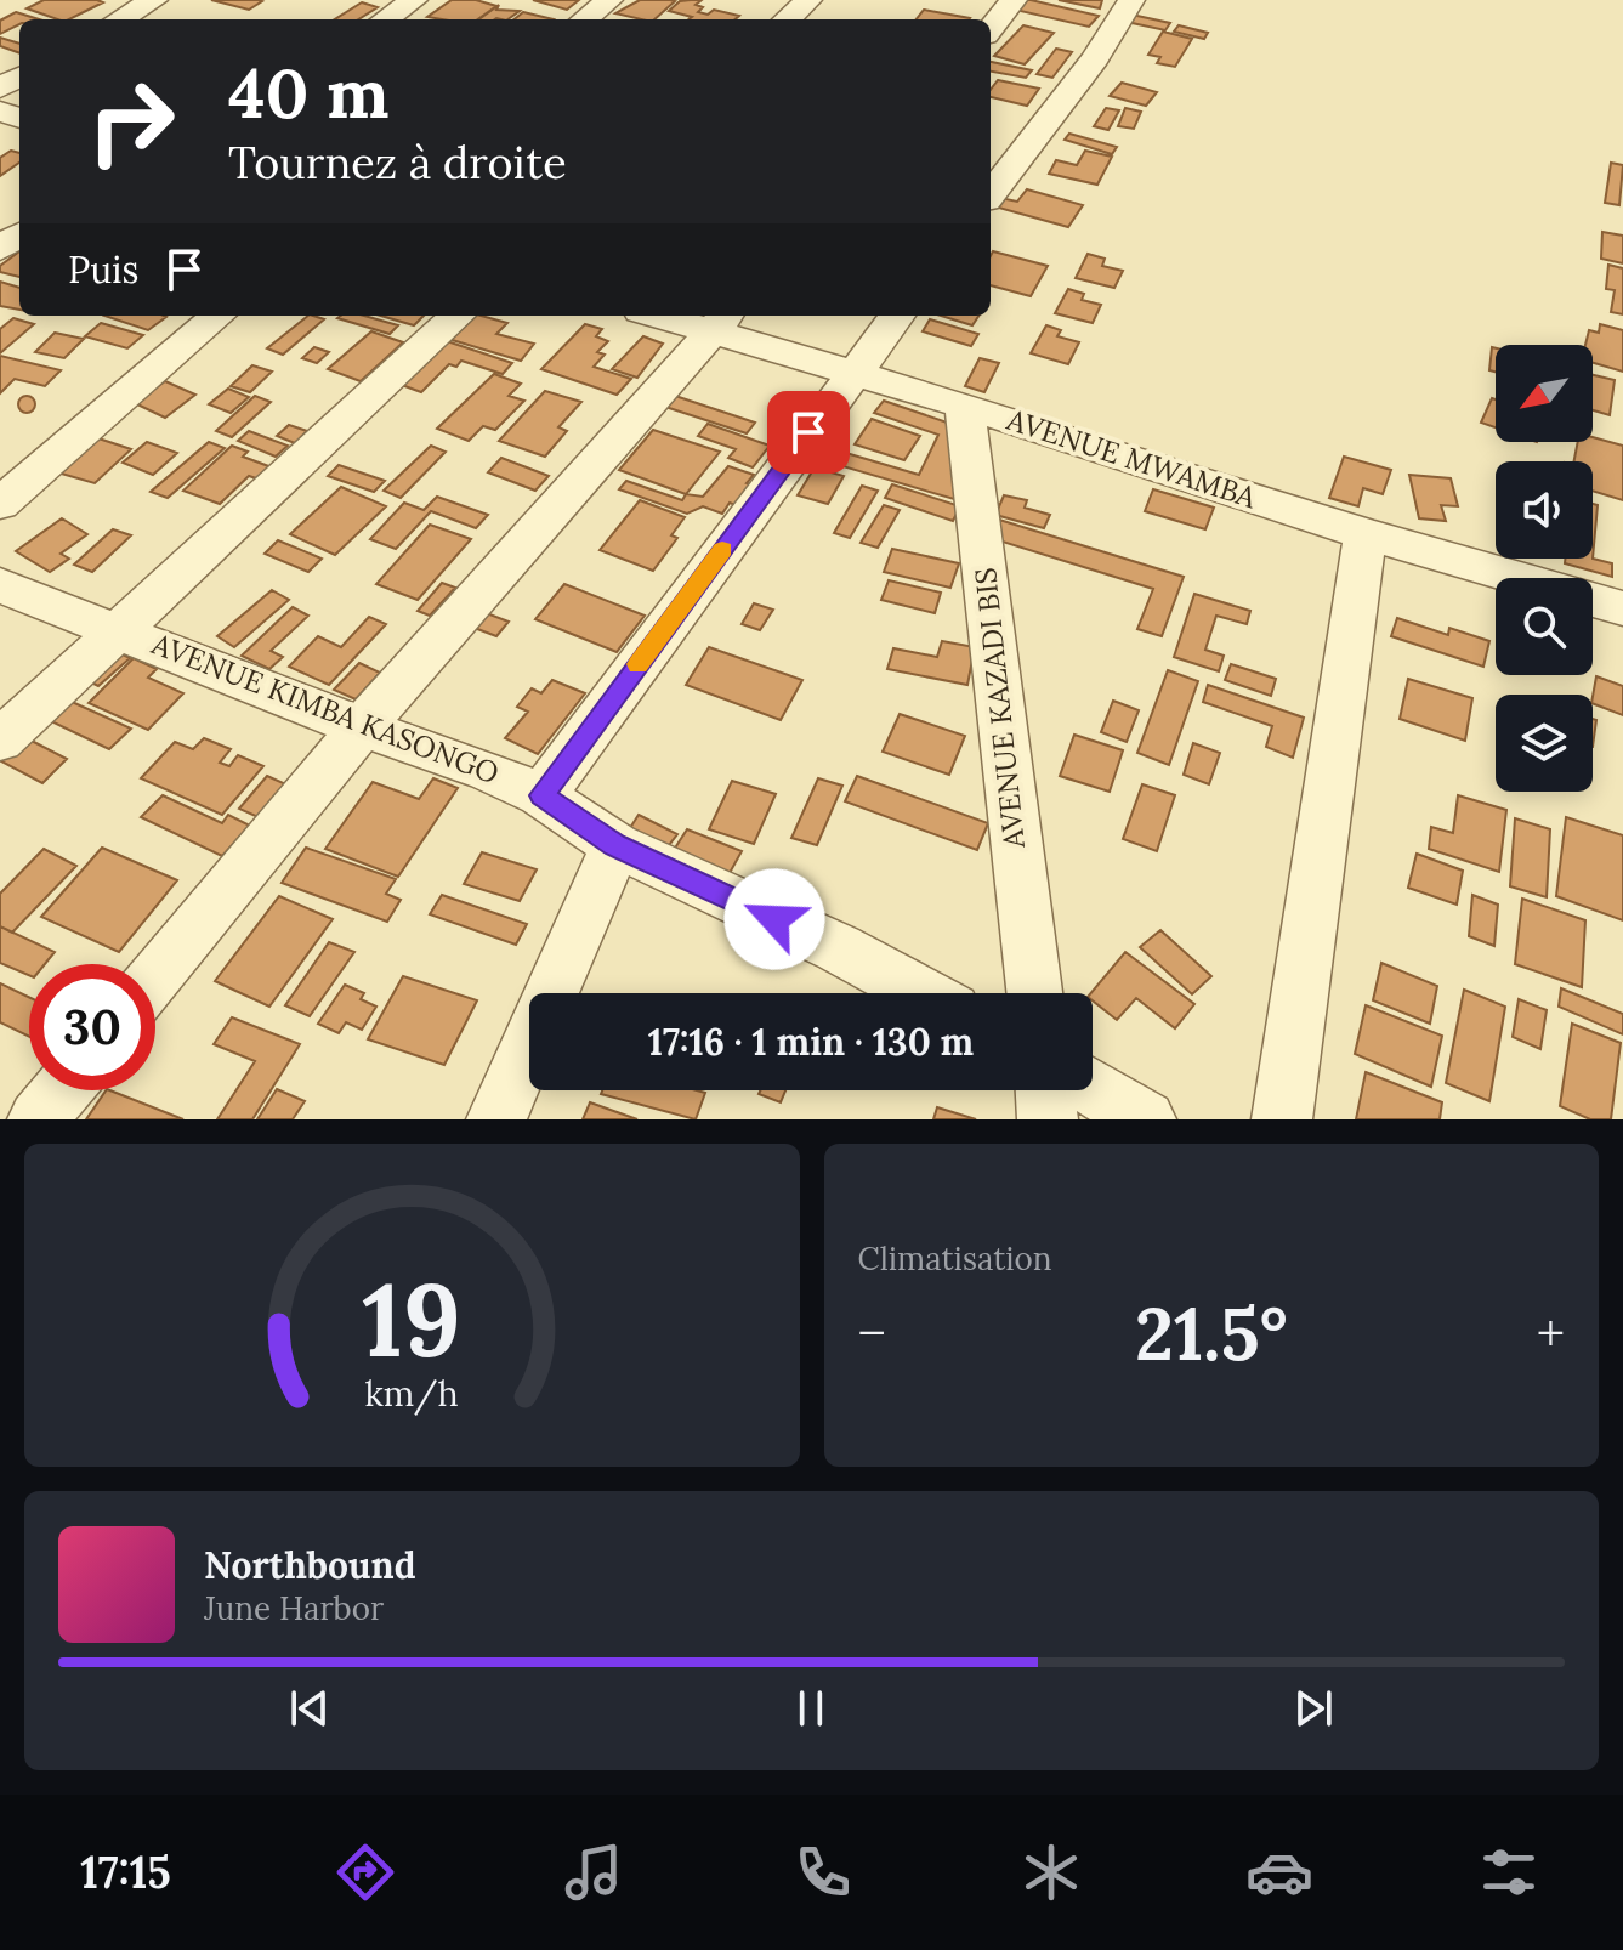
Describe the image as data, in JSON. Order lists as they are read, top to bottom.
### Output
{
  "streets": {
    "street": ["AVENUE MWAMBA", "AVENUE KAZADI BIS", "AVENUE KIMBA KASONGO"]
  },
  "crossings": [
    ["AVENUE MWAMBA", "AVENUE KAZADI BIS"]
  ],
  "north": "bottom left",
  "page": {
    "turn": ["40 m", "Tournez à droite"],
    "then": "Puis",
    "limit": "30",
    "trip": "17:16 · 1 min · 130 m",
    "tile": "Climatisation",
    "heat": ["−", "21.5°", "+"],
    "song": ["Northbound", "June Harbor"],
    "tabs": "17:15",
    "gauge": ["19", "km/h"]
  }
}
